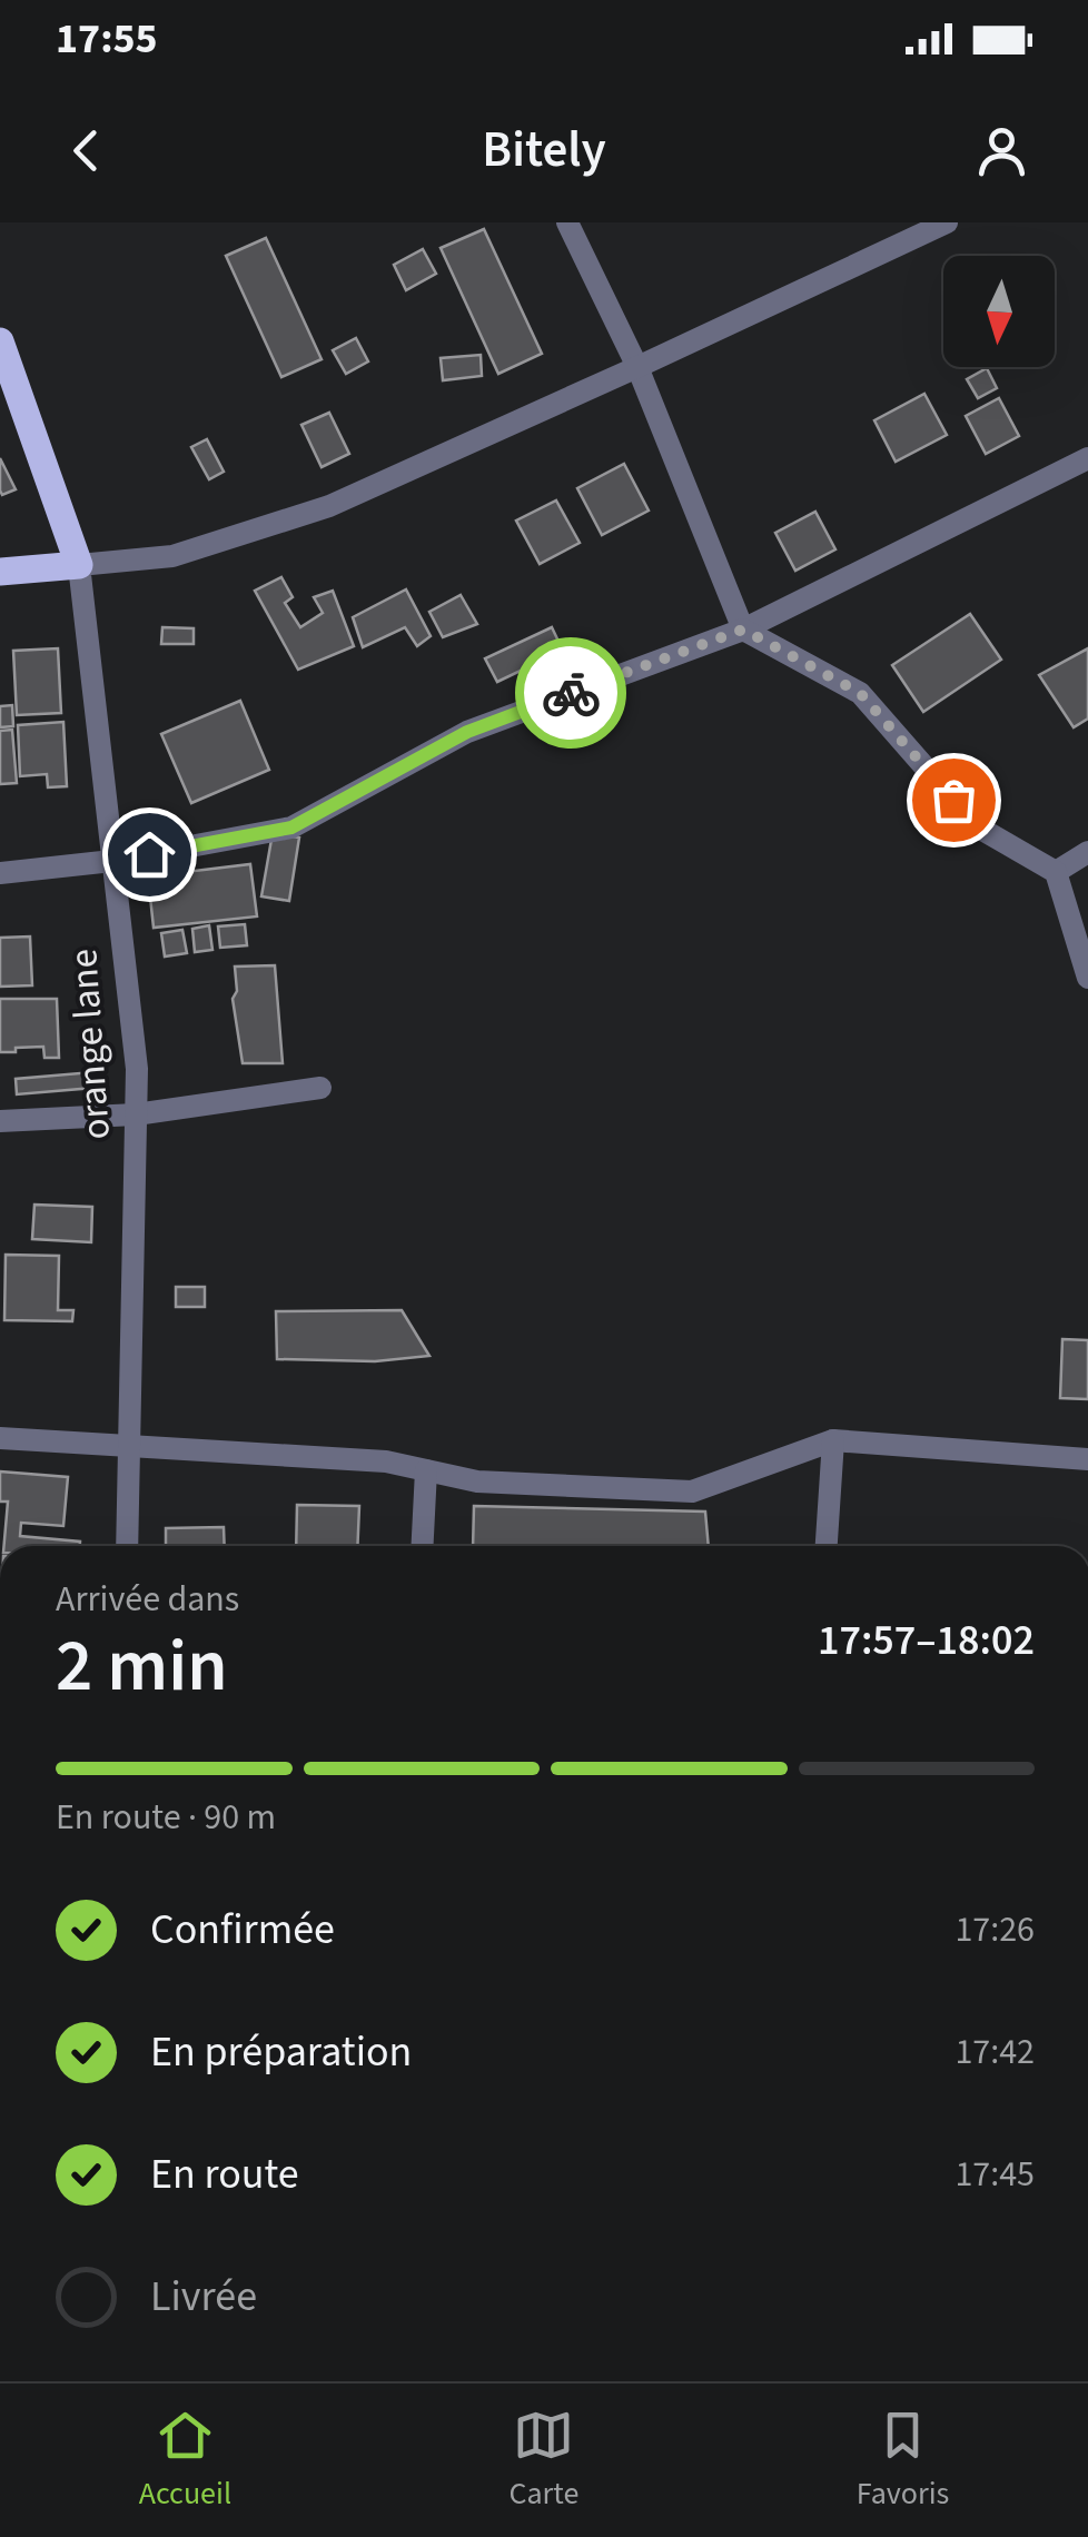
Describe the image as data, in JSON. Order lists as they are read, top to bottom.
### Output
{
  "streets": {
    "main road": ["orange lane"]
  },
  "north": "bottom",
  "page": {
    "status": "17:55",
    "header": "Bitely",
    "heading": ["2 min", "Arrivée dans", "17:57–18:02"],
    "bar": "En route · 90 m",
    "list": [
      ["Confirmée", "17:26"],
      ["En préparation", "17:42"],
      ["En route", "17:45"],
      "Livrée"
    ],
    "tabs": ["Accueil", "Carte", "Favoris"]
  }
}
